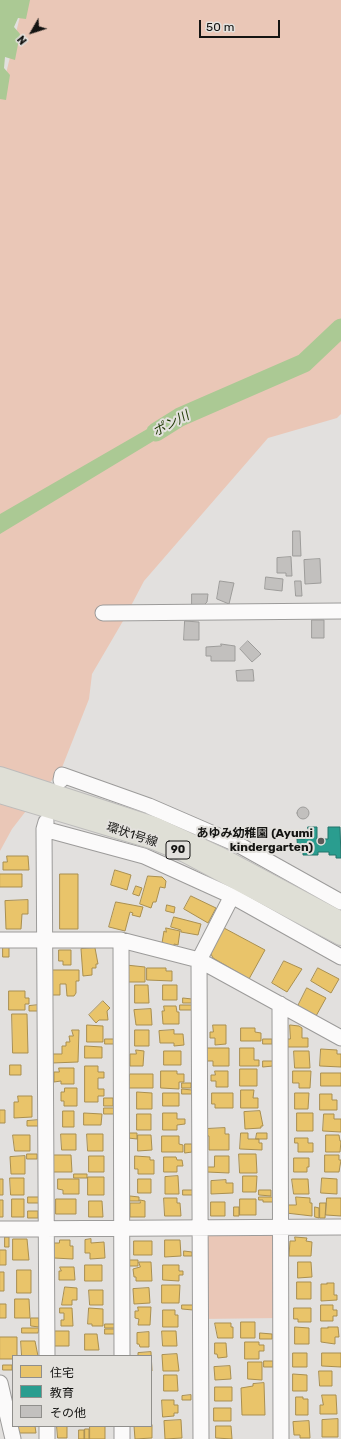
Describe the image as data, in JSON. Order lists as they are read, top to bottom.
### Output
{
  "streets": {
    "main road": ["環状1号線", "90"]
  },
  "water": ["ポン川"],
  "places": ["あゆみ幼稚園 (Ayumi kindergarten)"],
  "legend": ["住宅", "教育", "その他"],
  "scale_bar": "50 m",
  "north": "bottom left"
}
